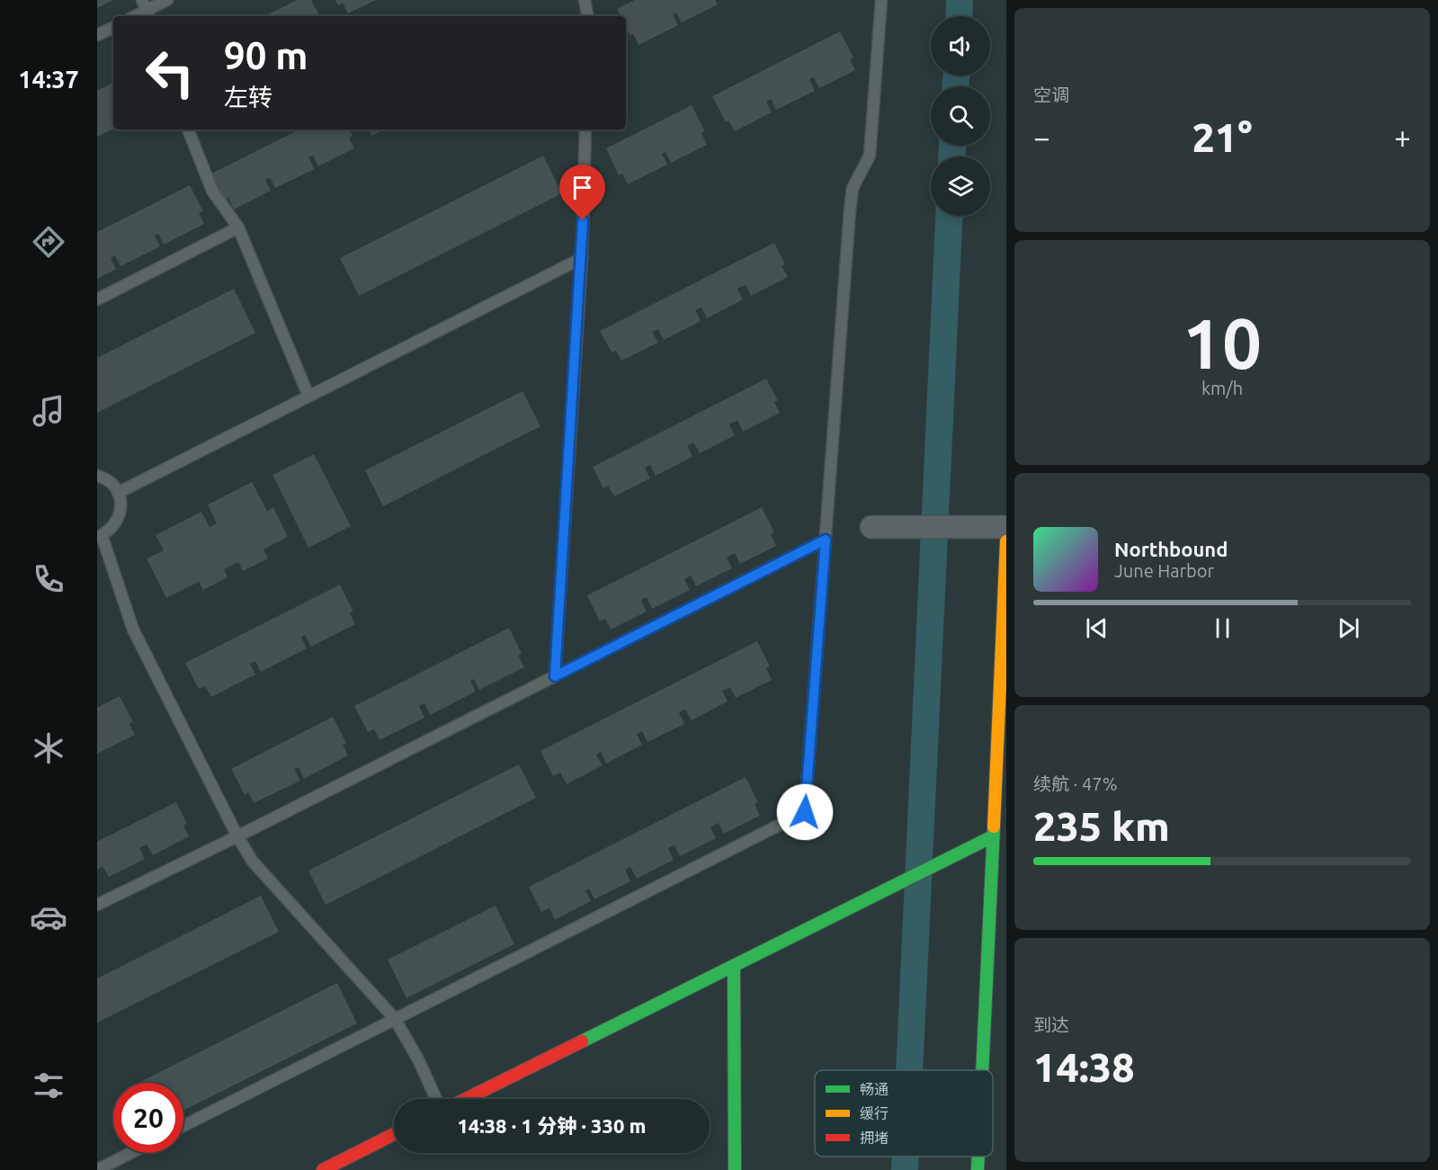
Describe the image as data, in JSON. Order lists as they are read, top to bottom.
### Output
{
  "legend": ["畅通", "缓行", "拥堵"],
  "page": {
    "tabs": "14:37",
    "tile": [
      "空调",
      ["10", "km/h"],
      ["续航 · 47%", "235 km"],
      ["到达", "14:38"]
    ],
    "turn": ["90 m", "左转"],
    "heat": ["−", "21°", "+"],
    "song": ["Northbound", "June Harbor"],
    "limit": "20",
    "trip": "14:38 · 1 分钟 · 330 m"
  }
}
